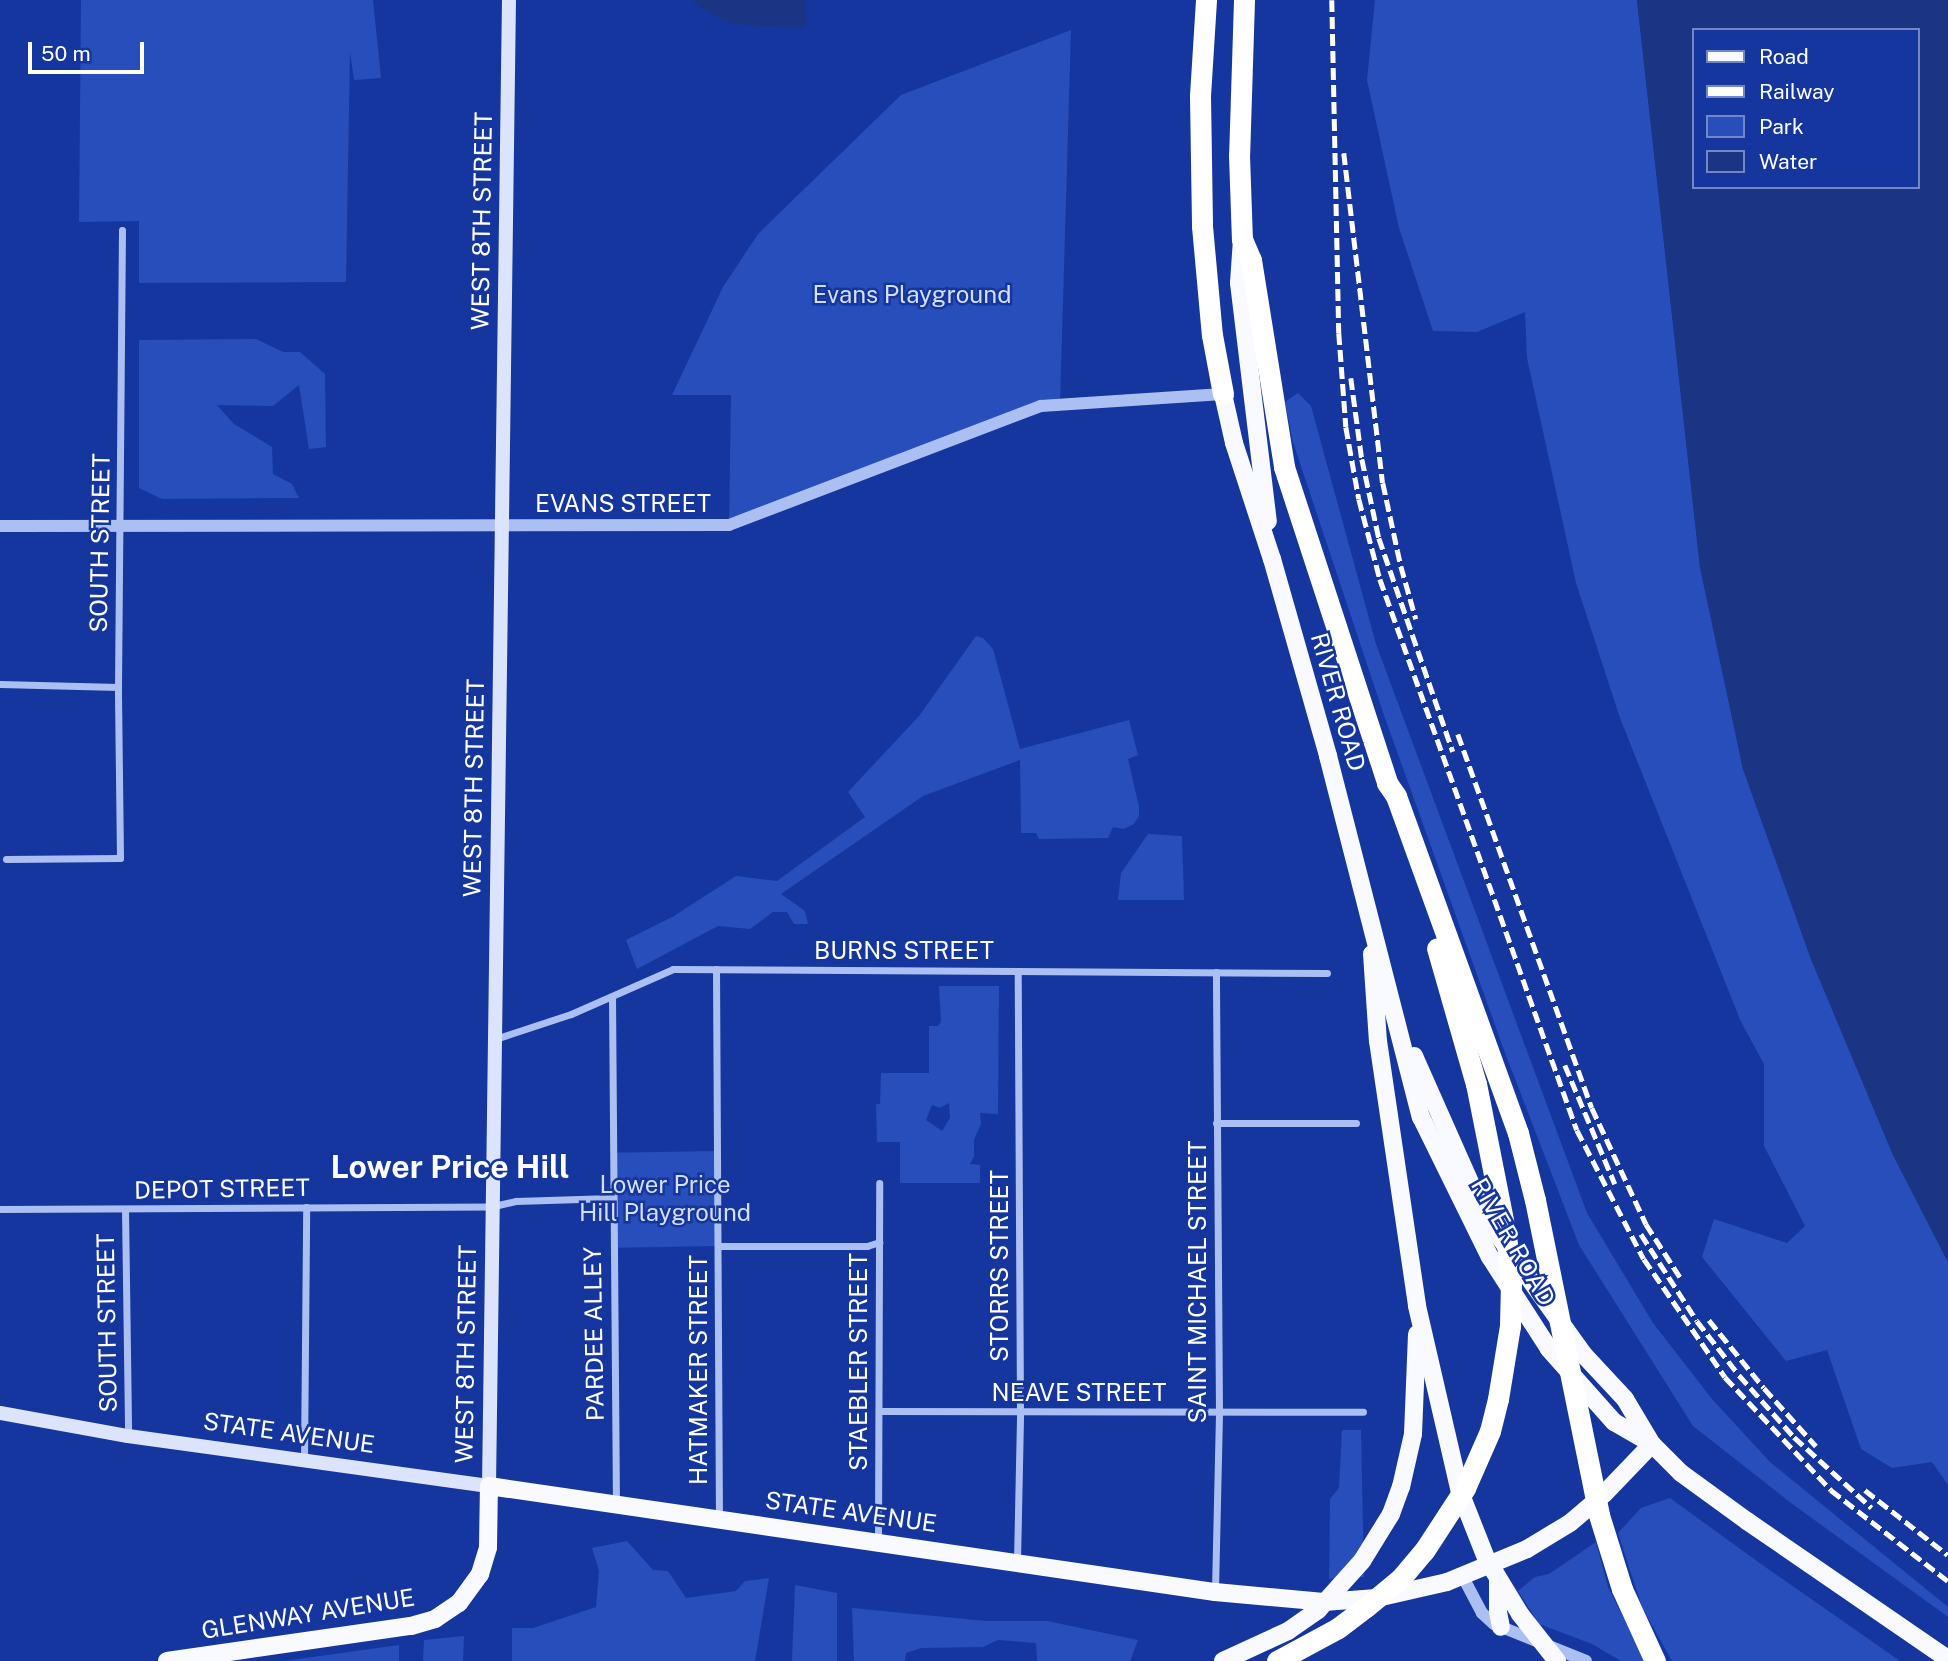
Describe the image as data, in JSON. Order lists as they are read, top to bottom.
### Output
{
  "streets": {
    "main road": [
      "WEST 8TH STREET",
      "RIVER ROAD",
      "STATE AVENUE",
      "GLENWAY AVENUE"
    ],
    "street": [
      "EVANS STREET",
      "SOUTH STREET",
      "BURNS STREET",
      "DEPOT STREET",
      "STORRS STREET",
      "SAINT MICHAEL STREET",
      "PARDEE ALLEY",
      "STAEBLER STREET",
      "HATMAKER STREET",
      "NEAVE STREET"
    ]
  },
  "crossings": [
    ["WEST 8TH STREET", "BURNS STREET"],
    ["WEST 8TH STREET", "DEPOT STREET"],
    ["WEST 8TH STREET", "STATE AVENUE"],
    ["WEST 8TH STREET", "GLENWAY AVENUE"],
    ["EVANS STREET", "SOUTH STREET"],
    ["EVANS STREET", "RIVER ROAD"],
    ["SOUTH STREET", "DEPOT STREET"],
    ["SOUTH STREET", "STATE AVENUE"],
    ["RIVER ROAD", "STATE AVENUE"],
    ["BURNS STREET", "STORRS STREET"],
    ["BURNS STREET", "SAINT MICHAEL STREET"],
    ["BURNS STREET", "PARDEE ALLEY"],
    ["BURNS STREET", "HATMAKER STREET"],
    ["DEPOT STREET", "PARDEE ALLEY"],
    ["STORRS STREET", "NEAVE STREET"],
    ["STORRS STREET", "STATE AVENUE"],
    ["SAINT MICHAEL STREET", "NEAVE STREET"],
    ["SAINT MICHAEL STREET", "STATE AVENUE"],
    ["PARDEE ALLEY", "STATE AVENUE"],
    ["STAEBLER STREET", "NEAVE STREET"],
    ["STAEBLER STREET", "STATE AVENUE"],
    ["HATMAKER STREET", "STATE AVENUE"]
  ],
  "districts": ["Lower Price Hill"],
  "parks": ["Evans Playground", "Lower Price Hill Playground"],
  "legend": [
    "Road",
    "Railway",
    "Park",
    "Water"
  ],
  "scale_bar": "50 m"
}
